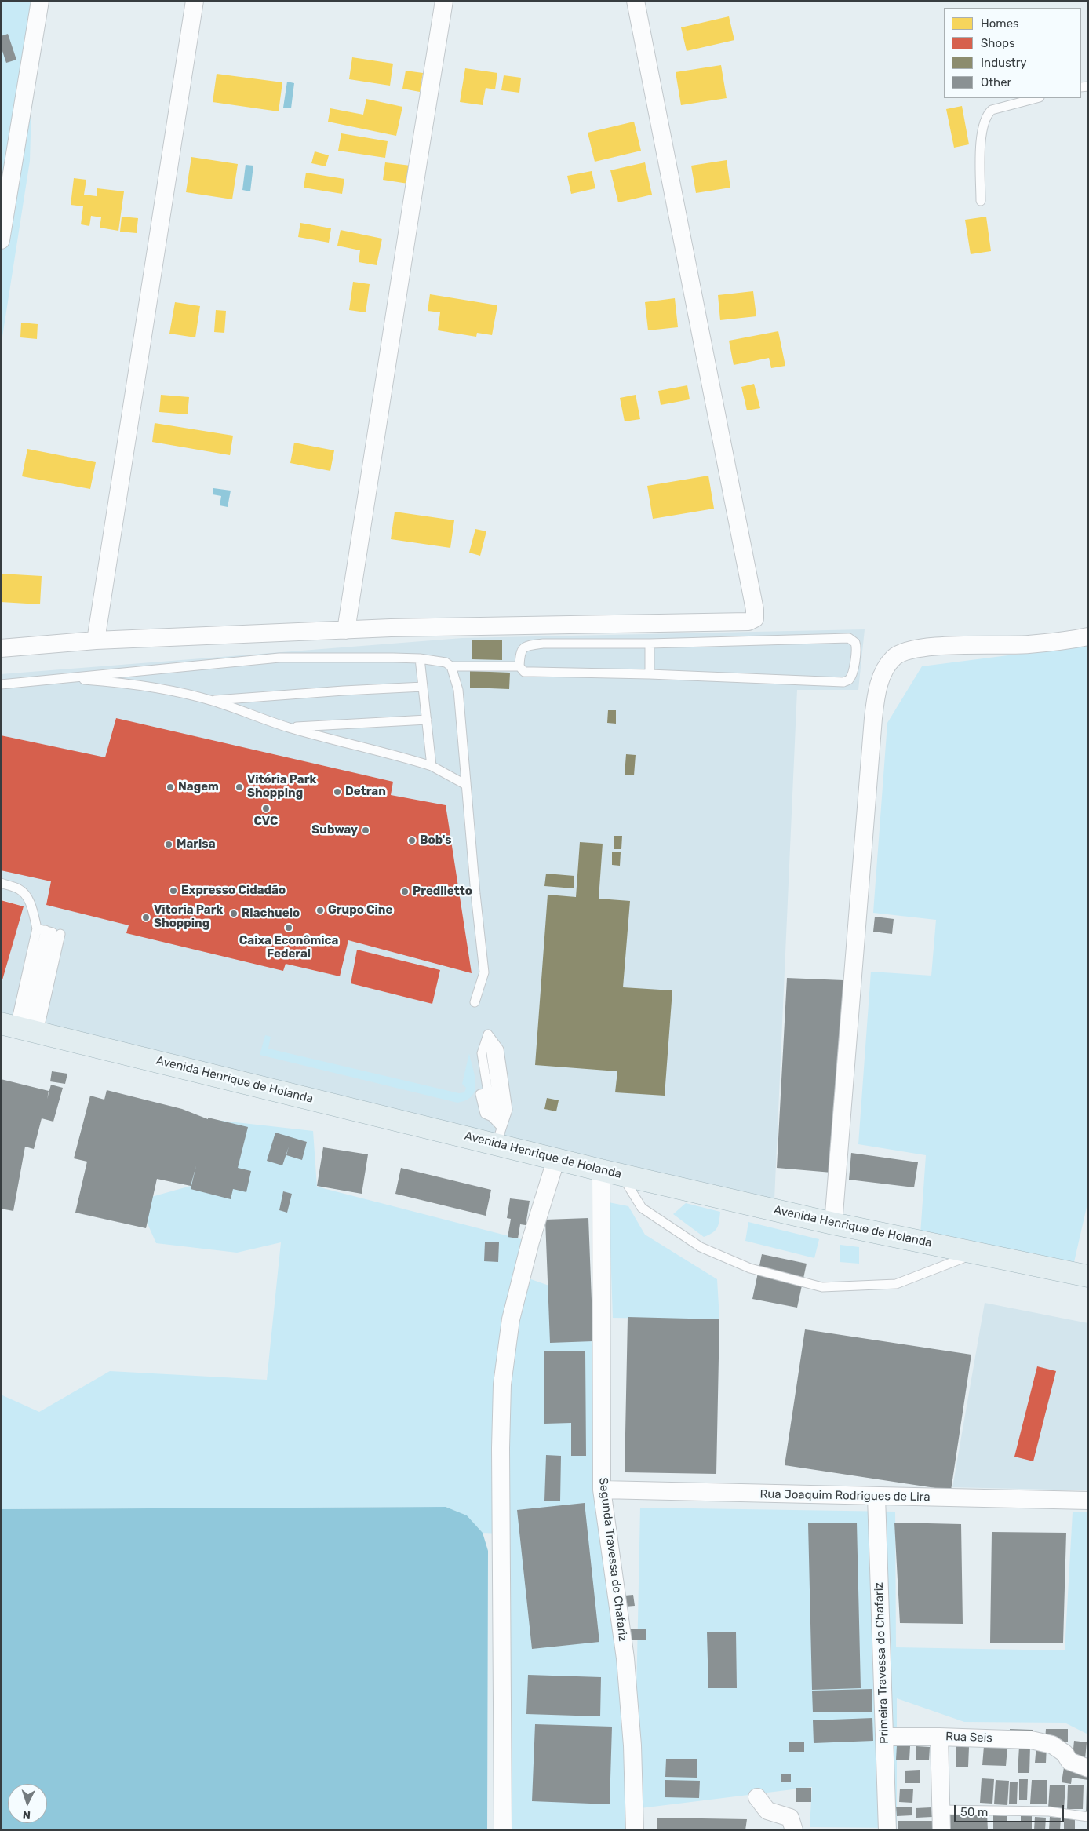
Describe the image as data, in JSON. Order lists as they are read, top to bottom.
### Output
{
  "streets": {
    "main road": ["Avenida Henrique de Holanda"],
    "street": [
      "Rua Joaquim Rodrigues de Lira",
      "Segunda Travessa do Chafariz",
      "Primeira Travessa do Chafariz",
      "Rua Seis"
    ]
  },
  "crossings": [
    ["Avenida Henrique de Holanda", "Segunda Travessa do Chafariz"],
    ["Rua Joaquim Rodrigues de Lira", "Segunda Travessa do Chafariz"],
    ["Rua Joaquim Rodrigues de Lira", "Primeira Travessa do Chafariz"]
  ],
  "places": [
    "Nagem",
    "Vitória Park Shopping",
    "Detran",
    "CVC",
    "Subway",
    "Bob's",
    "Marisa",
    "Expresso Cidadão",
    "Prediletto",
    "Grupo Cine",
    "Riachuelo",
    "Vitoria Park Shopping",
    "Caixa Econômica Federal"
  ],
  "legend": [
    "Homes",
    "Shops",
    "Industry",
    "Other"
  ],
  "scale_bar": "50 m",
  "north": "bottom"
}
